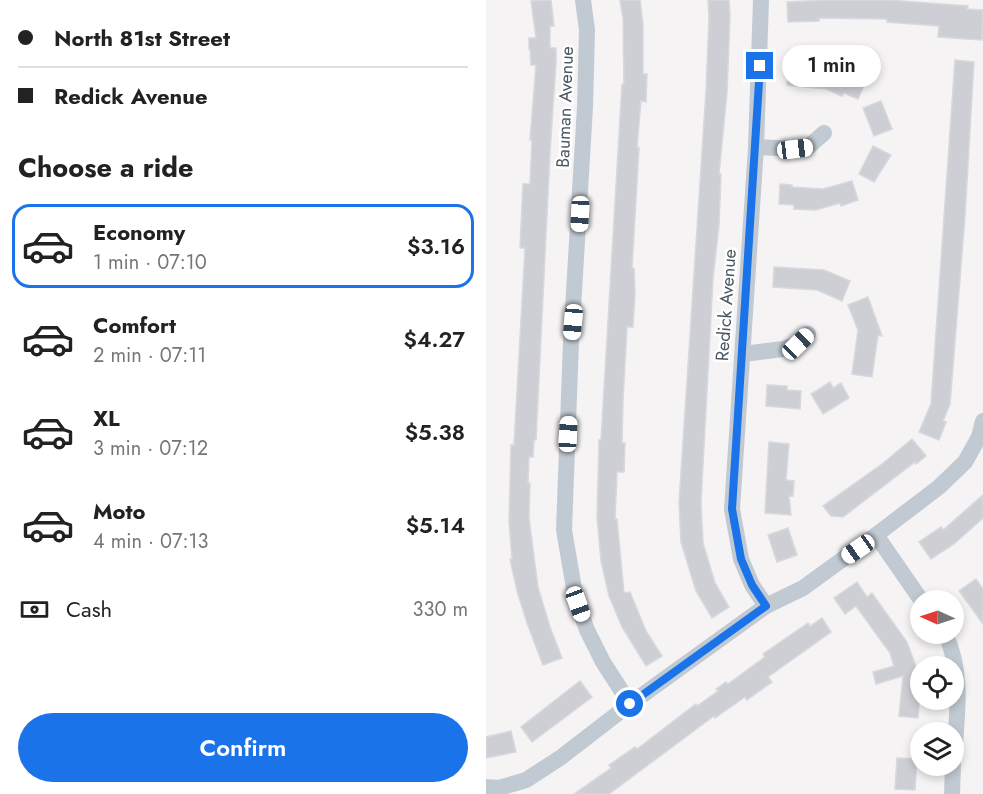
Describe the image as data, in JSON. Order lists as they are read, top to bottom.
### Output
{
  "streets": {
    "street": ["Bauman Avenue", "Redick Avenue"]
  },
  "north": "left",
  "page": {
    "banner": ["North 81st Street", "Redick Avenue"],
    "bubble": "1 min",
    "heading": "Choose a ride",
    "list": [
      {
        "name": "Economy",
        "note": "1 min · 07:10",
        "value": "$3.16"
      },
      {
        "name": "Comfort",
        "note": "2 min · 07:11",
        "value": "$4.27"
      },
      {
        "name": "XL",
        "note": "3 min · 07:12",
        "value": "$5.38"
      },
      {
        "name": "Moto",
        "note": "4 min · 07:13",
        "value": "$5.14"
      }
    ],
    "pay": ["Cash", "330 m"],
    "buttons": "Confirm"
  }
}
